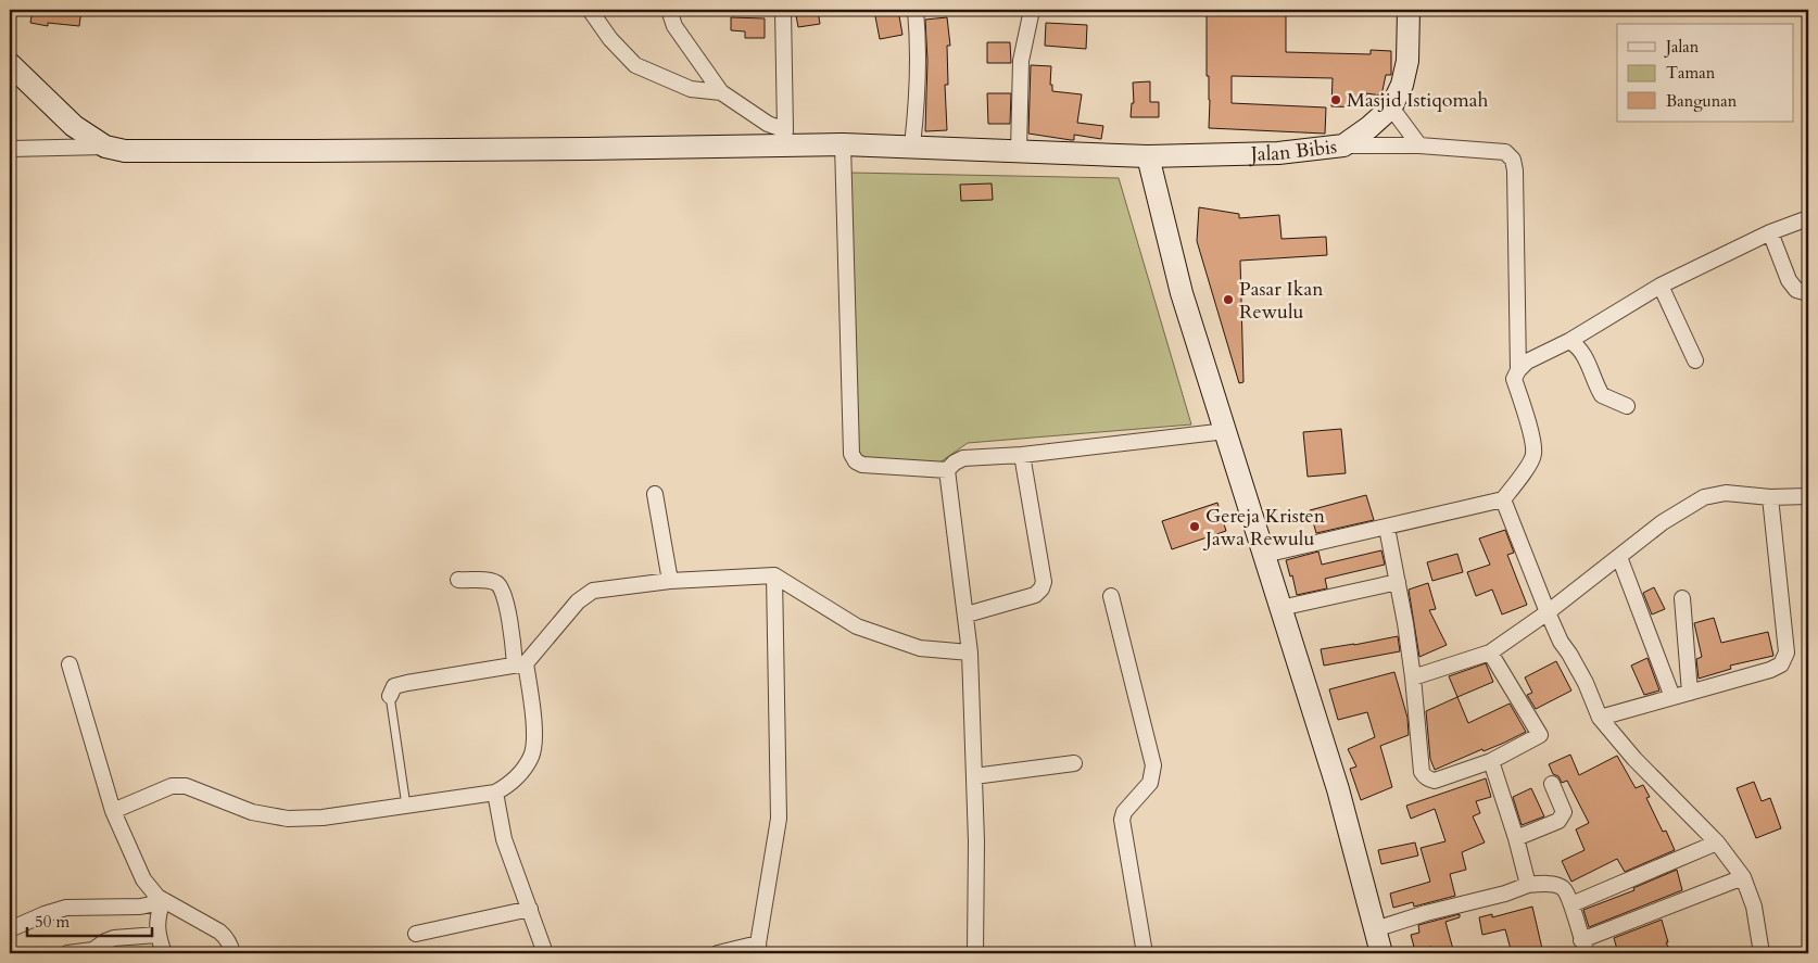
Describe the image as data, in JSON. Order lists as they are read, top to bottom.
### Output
{
  "streets": {
    "main road": ["Jalan Bibis"]
  },
  "places": ["Masjid Istiqomah", "Pasar Ikan Rewulu", "Gereja Kristen Jawa Rewulu"],
  "legend": ["Jalan", "Taman", "Bangunan"],
  "scale_bar": "50 m"
}
